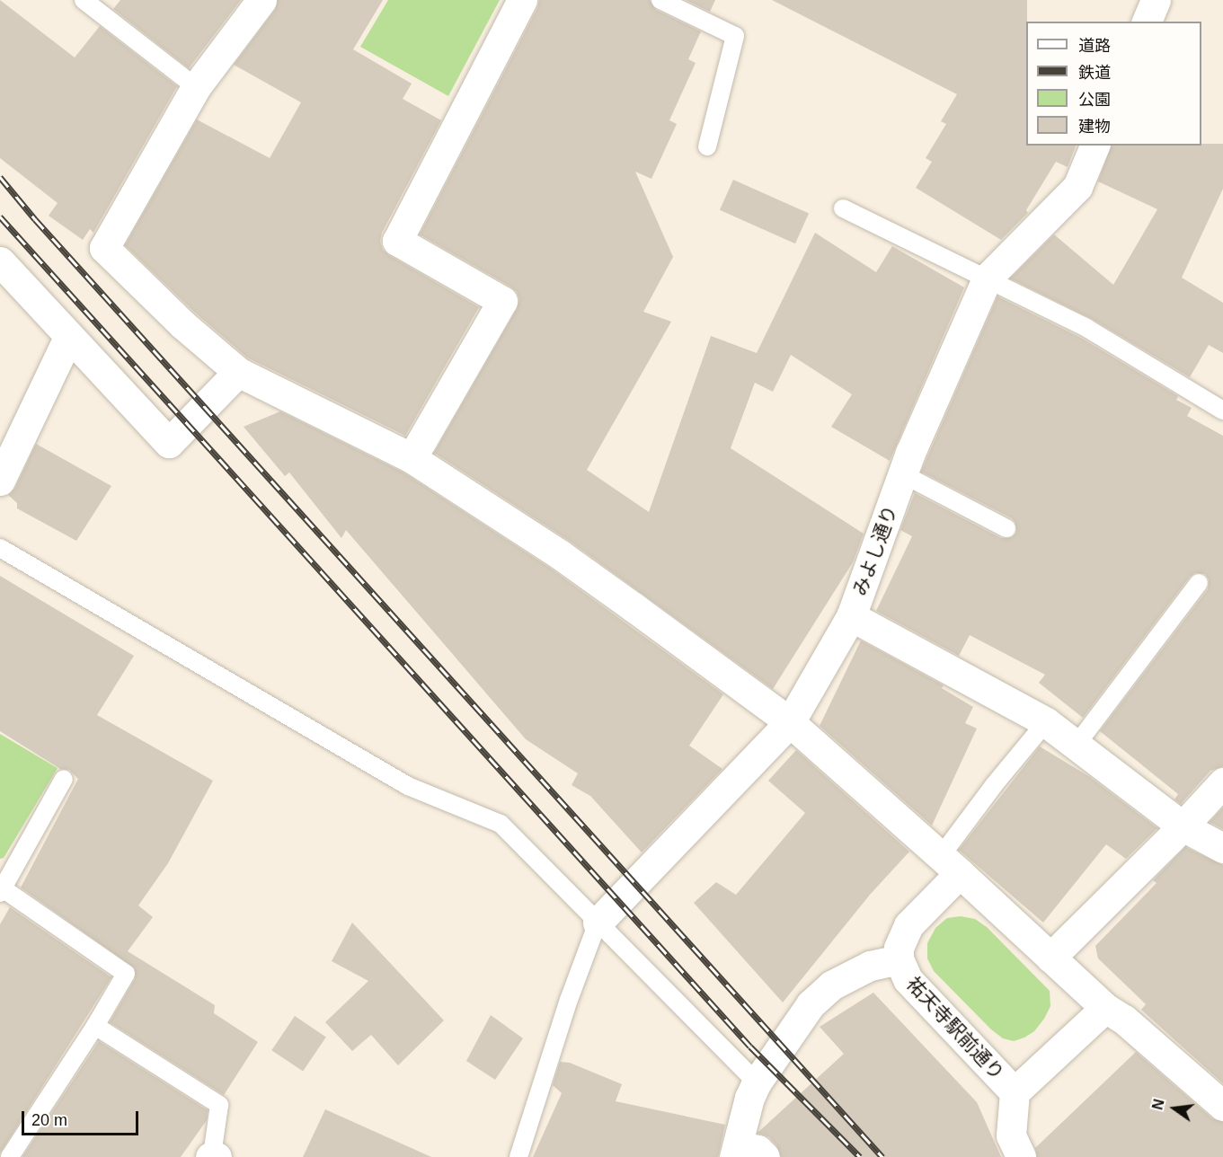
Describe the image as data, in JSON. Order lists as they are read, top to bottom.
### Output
{
  "streets": {
    "street": ["みよし通り", "祐天寺駅前通り"]
  },
  "legend": [
    "道路",
    "鉄道",
    "公園",
    "建物"
  ],
  "scale_bar": "20 m",
  "north": "left"
}
